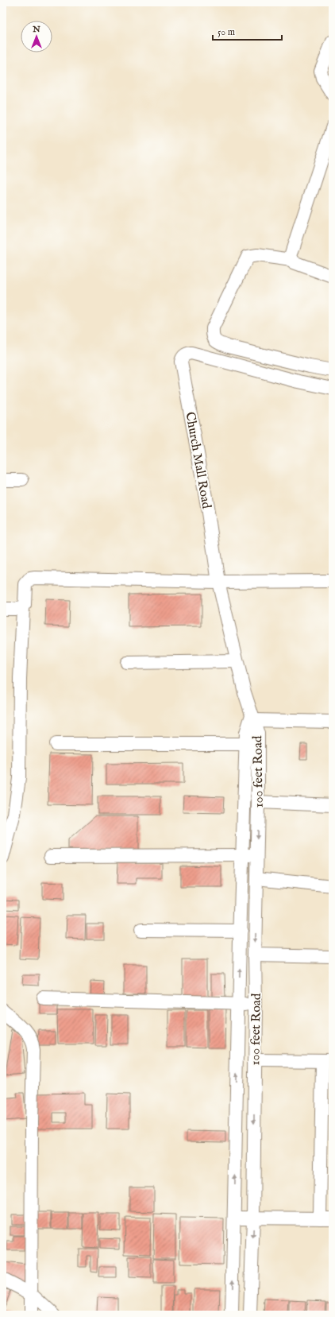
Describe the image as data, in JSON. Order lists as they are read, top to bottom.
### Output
{
  "streets": {
    "street": ["Church Mall Road", "100 feet Road"]
  },
  "crossings": [
    ["Church Mall Road", "100 feet Road"]
  ],
  "scale_bar": "50 m",
  "north": "top"
}
